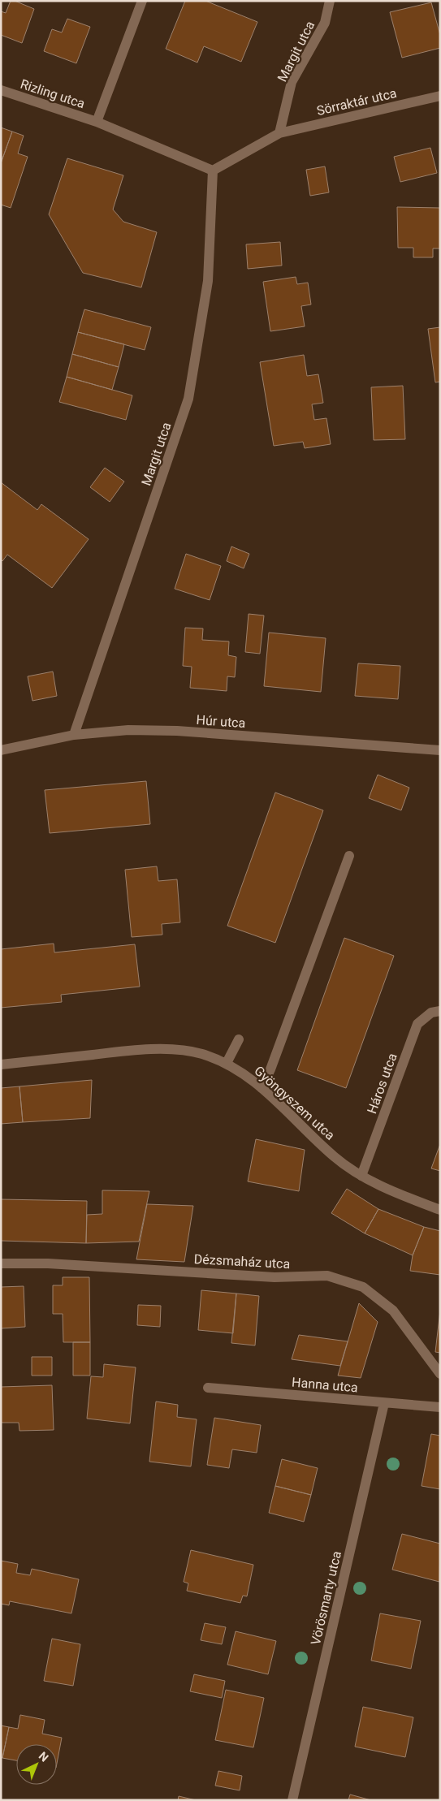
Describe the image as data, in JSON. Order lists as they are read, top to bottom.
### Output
{
  "streets": {
    "street": [
      "Margit utca",
      "Rizling utca",
      "Sörraktár utca",
      "Húr utca",
      "Háros utca",
      "Gyöngyszem utca",
      "Dézsmaház utca",
      "Hanna utca",
      "Vörösmarty utca"
    ]
  },
  "crossings": [
    ["Margit utca", "Sörraktár utca"],
    ["Margit utca", "Húr utca"],
    ["Háros utca", "Gyöngyszem utca"],
    ["Hanna utca", "Vörösmarty utca"]
  ],
  "north": "top right"
}
